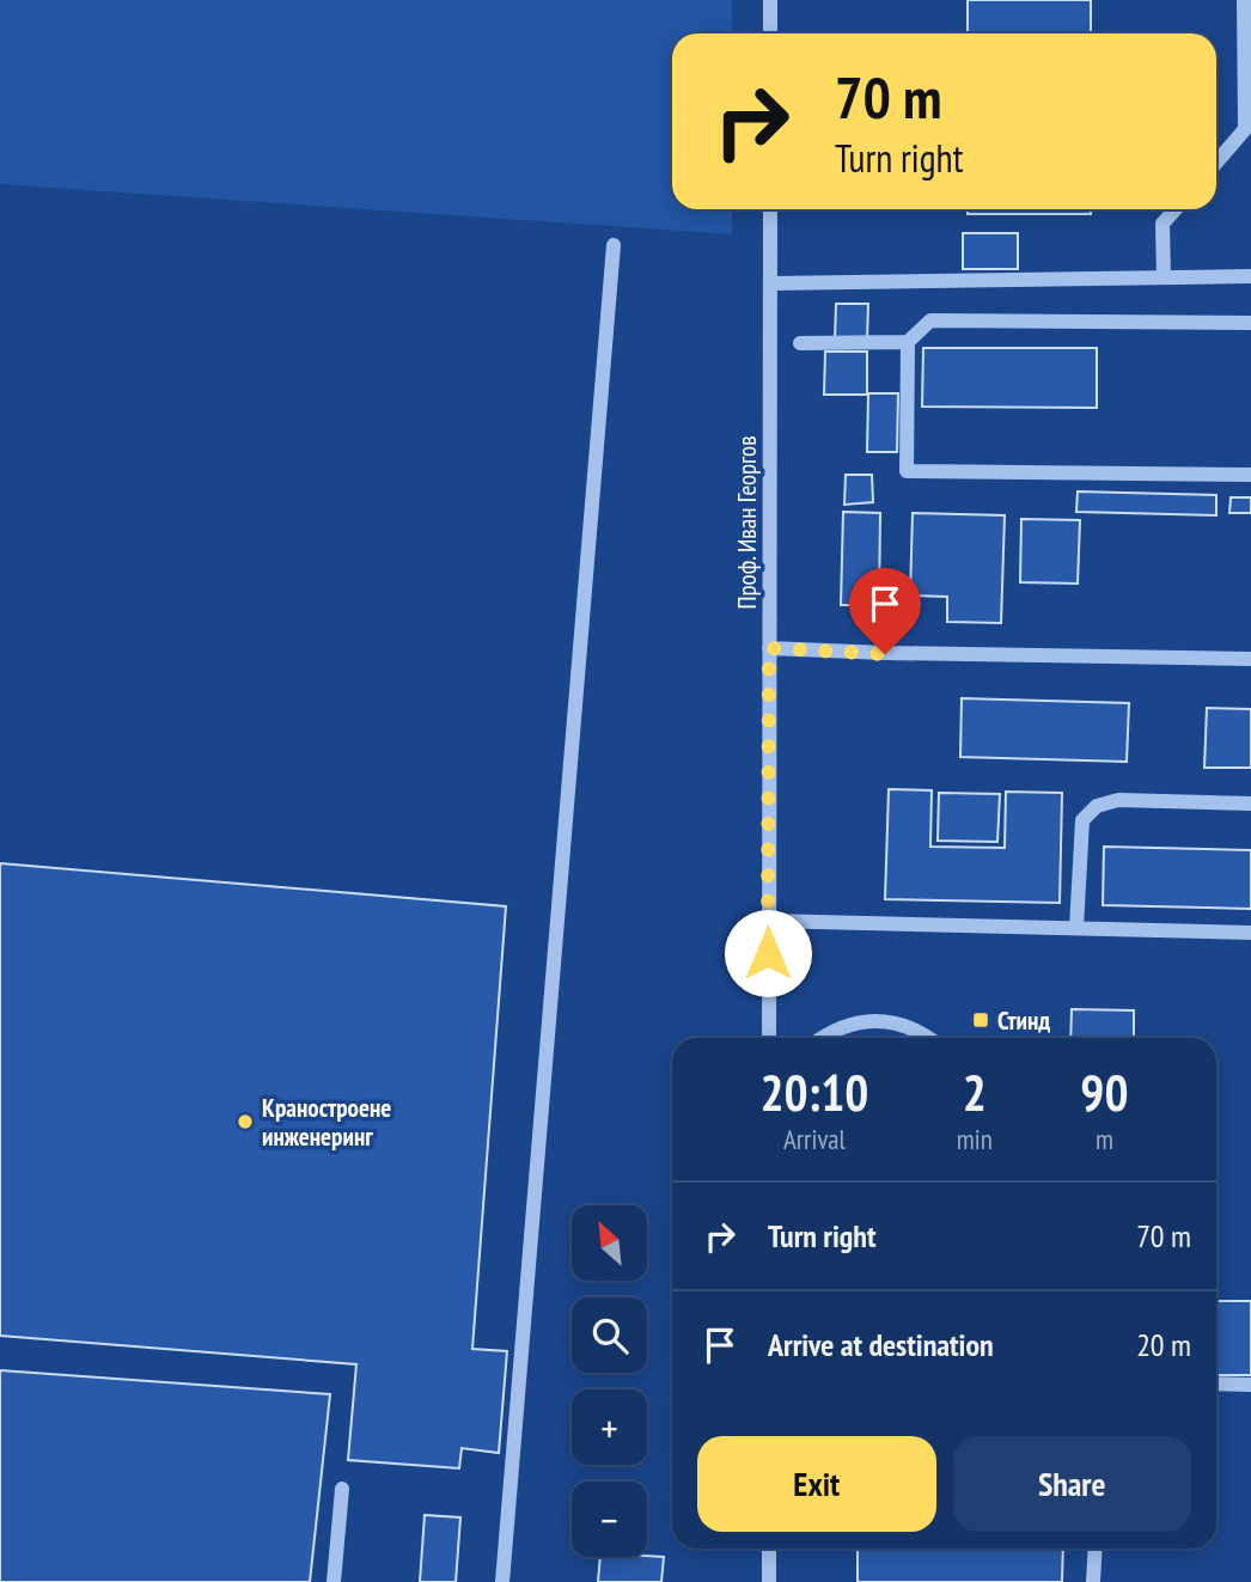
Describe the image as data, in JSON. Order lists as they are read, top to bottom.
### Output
{
  "streets": {
    "street": ["Проф. Иван Георгов"]
  },
  "places": {
    "transit": ["Стинд"],
    "other": ["Краностроене инженеринг"]
  },
  "north": "top left",
  "page": {
    "turn": ["70 m", "Turn right"],
    "eta": [
      "20:10",
      "Arrival",
      "2",
      "min",
      "90",
      "m"
    ],
    "list": [
      {
        "name": "Turn right",
        "value": "70 m"
      },
      {
        "name": "Arrive at destination",
        "value": "20 m"
      }
    ],
    "map_buttons": ["+", "−"],
    "buttons": ["Exit", "Share"]
  }
}
